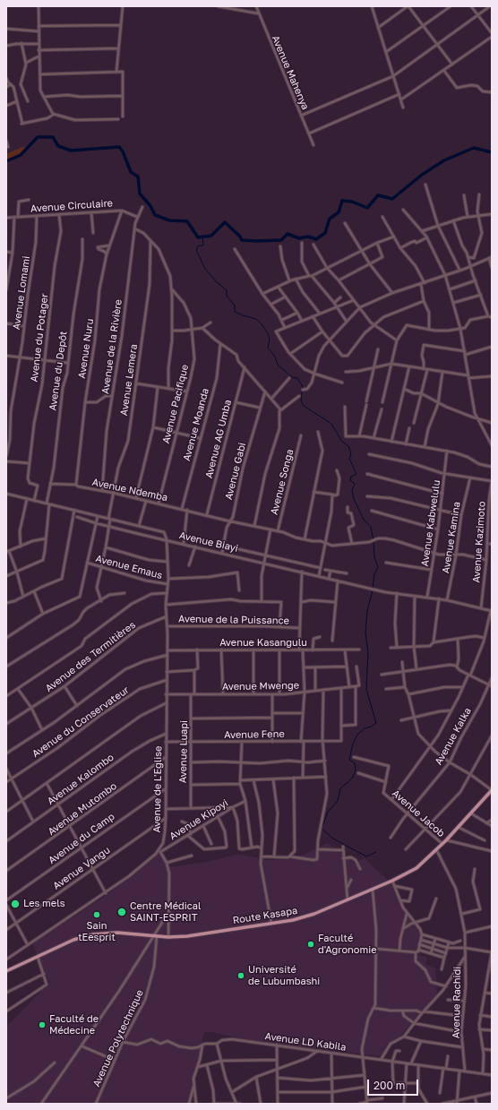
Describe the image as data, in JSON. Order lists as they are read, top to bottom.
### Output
{
  "streets": {
    "main road": ["Route Kasapa"],
    "street": [
      "Avenue Mahenya",
      "Avenue Circulaire",
      "Avenue Lomami",
      "Avenue du Potager",
      "Avenue de la Rivière",
      "Avenue Nuru",
      "Avenue du Depôt",
      "Avenue Lemera",
      "Avenue Pacifique",
      "Avenue Moanda",
      "Avenue AG Umba",
      "Avenue Gabi",
      "Avenue Songa",
      "Avenue Ndemba",
      "Avenue Kabwelulu",
      "Avenue Kamina",
      "Avenue Biayi",
      "Avenue Kazimoto",
      "Avenue Emaus",
      "Avenue de la Puissance",
      "Avenue Kasangulu",
      "Avenue des Termitières",
      "Avenue Mwenge",
      "Avenue du Conservateur",
      "Avenue Fene",
      "Avenue Kalka",
      "Avenue Luapi",
      "Avenue Kalombo",
      "Avenue de L'Eglise",
      "Avenue Mutombo",
      "Avenue Jacob",
      "Avenue Kipoyi",
      "Avenue du Camp",
      "Avenue Vangu",
      "Avenue Rachidi",
      "Avenue Polytechnique",
      "Avenue LD Kabila"
    ]
  },
  "crossings": [
    ["Avenue Circulaire", "Avenue Lomami"],
    ["Avenue Circulaire", "Avenue du Potager"],
    ["Avenue Circulaire", "Avenue de la Rivière"],
    ["Avenue du Potager", "Avenue Biayi"],
    ["Avenue de la Rivière", "Avenue Ndemba"],
    ["Avenue Nuru", "Avenue Ndemba"],
    ["Avenue du Depôt", "Avenue Ndemba"],
    ["Avenue du Depôt", "Avenue Biayi"],
    ["Avenue Lemera", "Avenue Ndemba"],
    ["Avenue Lemera", "Avenue Biayi"],
    ["Avenue Lemera", "Avenue Emaus"],
    ["Avenue Pacifique", "Avenue Ndemba"],
    ["Avenue Moanda", "Avenue Ndemba"],
    ["Avenue AG Umba", "Avenue Ndemba"],
    ["Avenue Gabi", "Avenue Ndemba"],
    ["Avenue Gabi", "Avenue Biayi"],
    ["Avenue Songa", "Avenue Ndemba"],
    ["Avenue Ndemba", "Avenue Kabwelulu"],
    ["Avenue Ndemba", "Avenue Kamina"],
    ["Avenue Ndemba", "Avenue Kazimoto"],
    ["Avenue Kabwelulu", "Avenue Biayi"],
    ["Avenue Kamina", "Avenue Biayi"],
    ["Avenue Kamina", "Avenue Kazimoto"],
    ["Avenue Biayi", "Avenue Kazimoto"],
    ["Avenue Biayi", "Avenue de L'Eglise"],
    ["Avenue Emaus", "Avenue de L'Eglise"],
    ["Avenue de la Puissance", "Avenue de L'Eglise"],
    ["Avenue Kasangulu", "Avenue de L'Eglise"],
    ["Avenue des Termitières", "Avenue de L'Eglise"],
    ["Avenue Mwenge", "Avenue Luapi"],
    ["Avenue Mwenge", "Avenue de L'Eglise"],
    ["Avenue du Conservateur", "Avenue de L'Eglise"],
    ["Avenue Fene", "Avenue Luapi"],
    ["Avenue Fene", "Avenue de L'Eglise"],
    ["Avenue Kalka", "Avenue Jacob"],
    ["Avenue Kalombo", "Avenue de L'Eglise"],
    ["Avenue de L'Eglise", "Avenue Mutombo"],
    ["Avenue de L'Eglise", "Avenue Kipoyi"],
    ["Avenue de L'Eglise", "Avenue du Camp"],
    ["Avenue de L'Eglise", "Avenue Vangu"],
    ["Avenue Jacob", "Route Kasapa"],
    ["Route Kasapa", "Avenue Rachidi"],
    ["Route Kasapa", "Avenue Polytechnique"],
    ["Avenue Rachidi", "Avenue LD Kabila"],
    ["Avenue Polytechnique", "Avenue LD Kabila"]
  ],
  "places": [
    "Les mels",
    "Centre Médical SAINT-ESPRIT",
    "Sain tEesprit",
    "Faculté d'Agronomie",
    "Université de Lubumbashi",
    "Faculté de Médecine"
  ],
  "scale_bar": "200 m"
}
